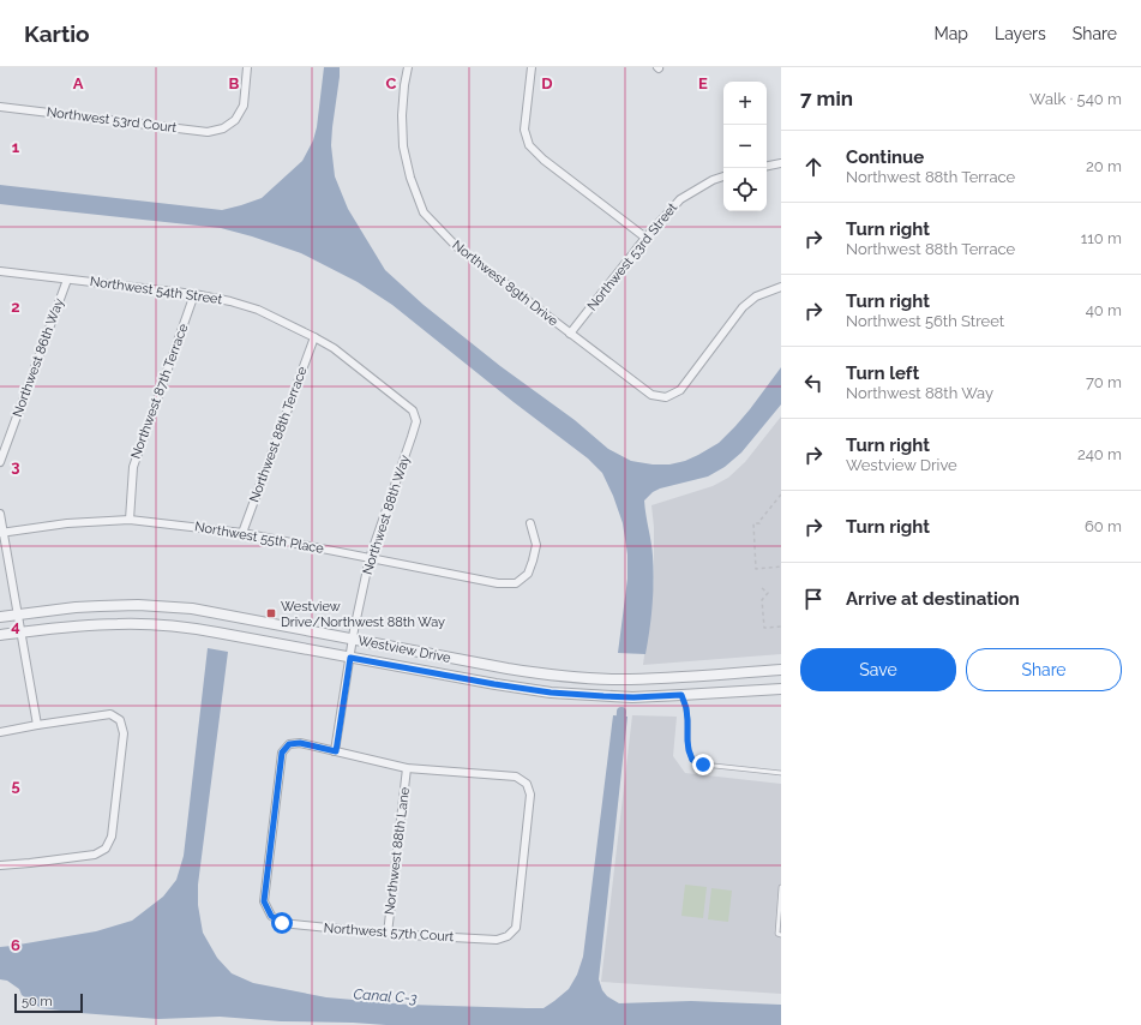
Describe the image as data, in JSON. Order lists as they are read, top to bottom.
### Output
{
  "streets": {
    "street": [
      "Northwest 53rd Court",
      "Northwest 53rd Street",
      "Northwest 89th Drive",
      "Northwest 54th Street",
      "Northwest 86th Way",
      "Northwest 87th Terrace",
      "Northwest 88th Terrace",
      "Northwest 88th Way",
      "Northwest 55th Place",
      "Westview Drive",
      "Northwest 88th Lane",
      "Northwest 57th Court"
    ]
  },
  "crossings": [
    ["Northwest 53rd Street", "Northwest 89th Drive"],
    ["Northwest 54th Street", "Northwest 86th Way"],
    ["Northwest 54th Street", "Northwest 87th Terrace"],
    ["Northwest 54th Street", "Northwest 88th Terrace"],
    ["Northwest 54th Street", "Northwest 88th Way"],
    ["Northwest 87th Terrace", "Northwest 55th Place"],
    ["Northwest 88th Terrace", "Northwest 55th Place"],
    ["Northwest 88th Way", "Northwest 55th Place"],
    ["Northwest 88th Way", "Westview Drive"],
    ["Northwest 88th Way", "Northwest 57th Court"],
    ["Northwest 88th Lane", "Northwest 57th Court"]
  ],
  "water": ["Canal C-3"],
  "places": {
    "transit": ["Westview Drive/Northwest 88th Way"]
  },
  "scale_bar": "50 m",
  "page": {
    "header": "Kartio",
    "nav": ["Map", "Layers", "Share"],
    "heading": ["7 min", "Walk · 540 m"],
    "map_buttons": ["+", "−"],
    "list": [
      ["Continue", "Northwest 88th Terrace", "20 m"],
      ["Turn right", "Northwest 88th Terrace", "110 m"],
      ["Turn right", "Northwest 56th Street", "40 m"],
      ["Turn left", "Northwest 88th Way", "70 m"],
      ["Turn right", "Westview Drive", "240 m"],
      ["Turn right", "60 m"],
      "Arrive at destination"
    ],
    "buttons": ["Save", "Share"],
    "scale": "50 m"
  },
  "grid": {
    "columns": [
      "A",
      "B",
      "C",
      "D",
      "E"
    ],
    "rows": [
      "1",
      "2",
      "3",
      "4",
      "5",
      "6"
    ]
  }
}
